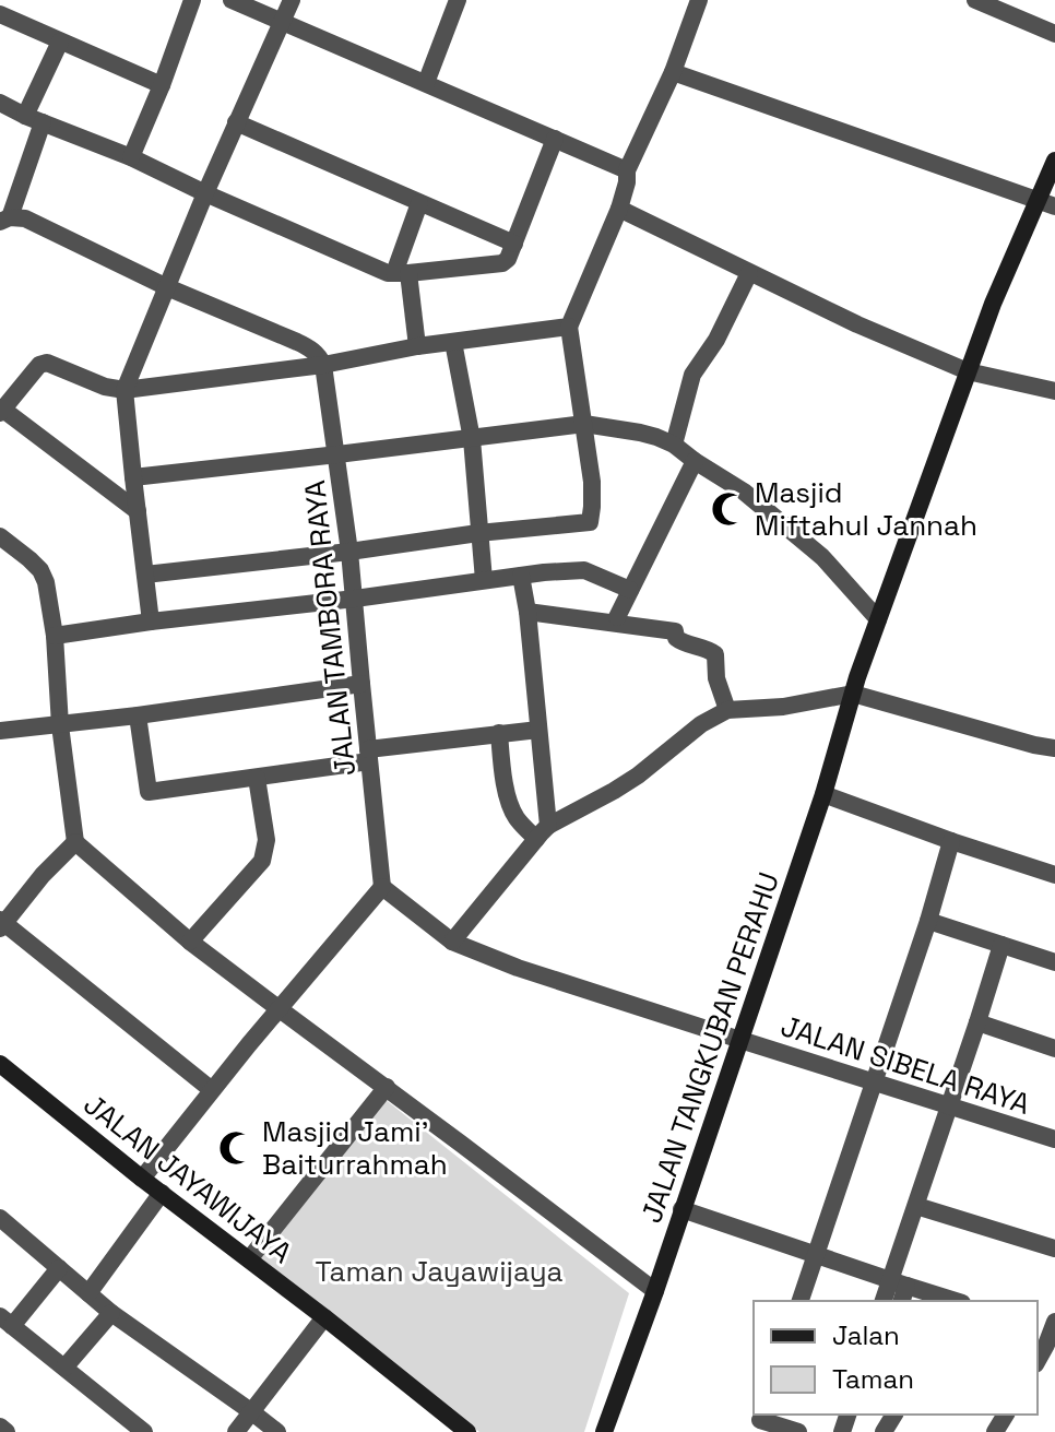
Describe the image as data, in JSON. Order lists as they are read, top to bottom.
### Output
{
  "streets": {
    "main road": ["JALAN TANGKUBAN PERAHU", "JALAN JAYAWIJAYA"],
    "street": ["JALAN TAMBORA RAYA", "JALAN SIBELA RAYA"]
  },
  "crossings": [
    ["JALAN TAMBORA RAYA", "JALAN SIBELA RAYA"],
    ["JALAN TANGKUBAN PERAHU", "JALAN SIBELA RAYA"]
  ],
  "parks": ["Taman Jayawijaya"],
  "places": {
    "mosque": ["Masjid Miftahul Jannah", "Masjid Jami' Baiturrahmah"]
  },
  "legend": ["Jalan", "Taman"]
}
